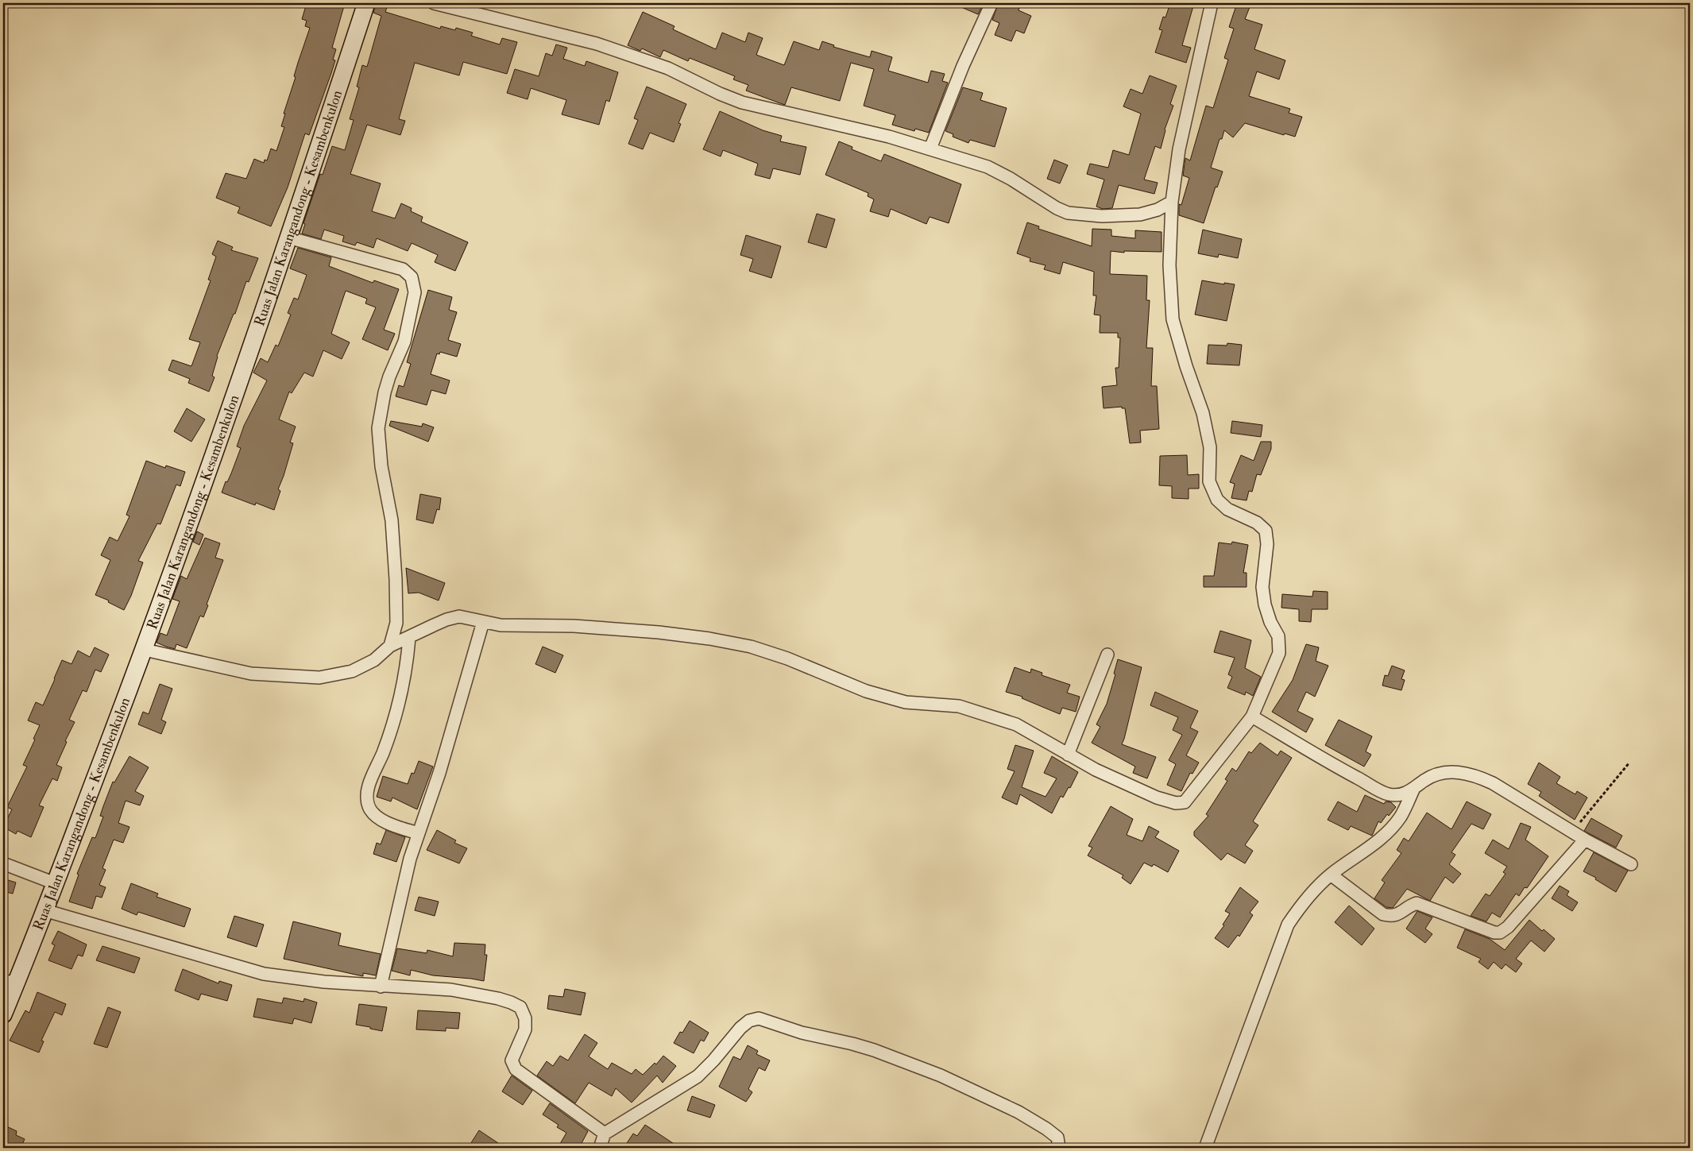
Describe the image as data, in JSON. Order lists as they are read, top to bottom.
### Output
{
  "streets": {
    "main road": ["Ruas Jalan Karangandong - Kesambenkulon"]
  }
}
